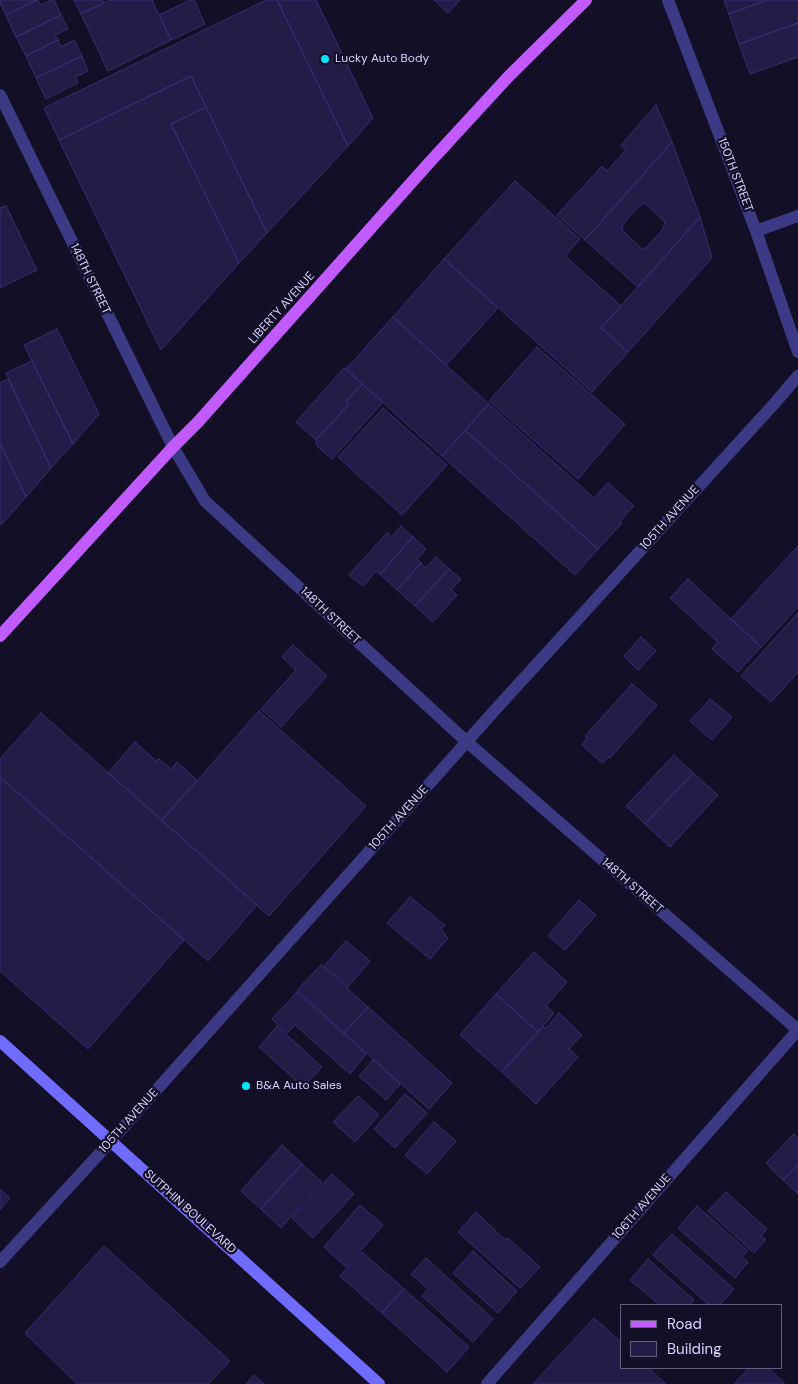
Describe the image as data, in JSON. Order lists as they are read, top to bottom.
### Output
{
  "streets": {
    "main road": ["LIBERTY AVENUE", "SUTPHIN BOULEVARD"],
    "street": [
      "150TH STREET",
      "148TH STREET",
      "105TH AVENUE",
      "106TH AVENUE"
    ]
  },
  "crossings": [
    ["148TH STREET", "LIBERTY AVENUE"],
    ["148TH STREET", "105TH AVENUE"],
    ["148TH STREET", "106TH AVENUE"],
    ["105TH AVENUE", "SUTPHIN BOULEVARD"]
  ],
  "places": ["Lucky Auto Body", "B&A Auto Sales"],
  "legend": ["Road", "Building"]
}
